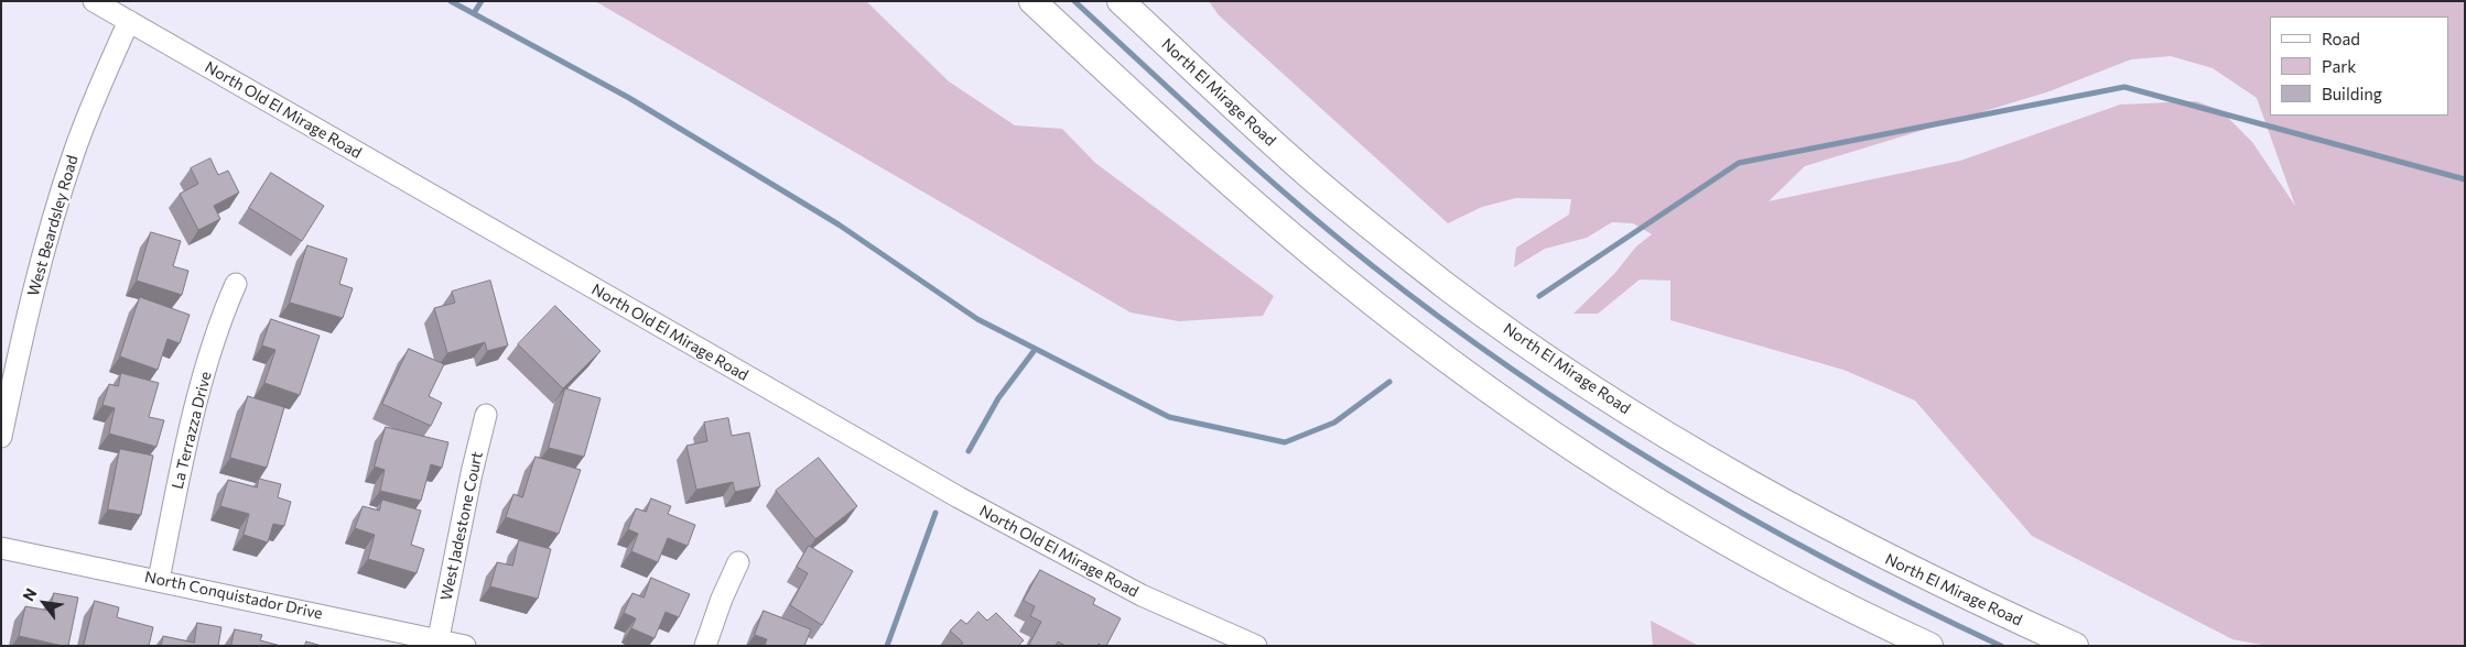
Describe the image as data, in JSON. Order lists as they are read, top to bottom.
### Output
{
  "streets": {
    "main road": ["North El Mirage Road"],
    "street": [
      "North Old El Mirage Road",
      "West Beardsley Road",
      "La Terrazza Drive",
      "West Jadestone Court",
      "North Conquistador Drive"
    ]
  },
  "crossings": [
    ["North Old El Mirage Road", "West Beardsley Road"],
    ["La Terrazza Drive", "North Conquistador Drive"],
    ["West Jadestone Court", "North Conquistador Drive"]
  ],
  "legend": ["Road", "Park", "Building"],
  "north": "top left"
}
